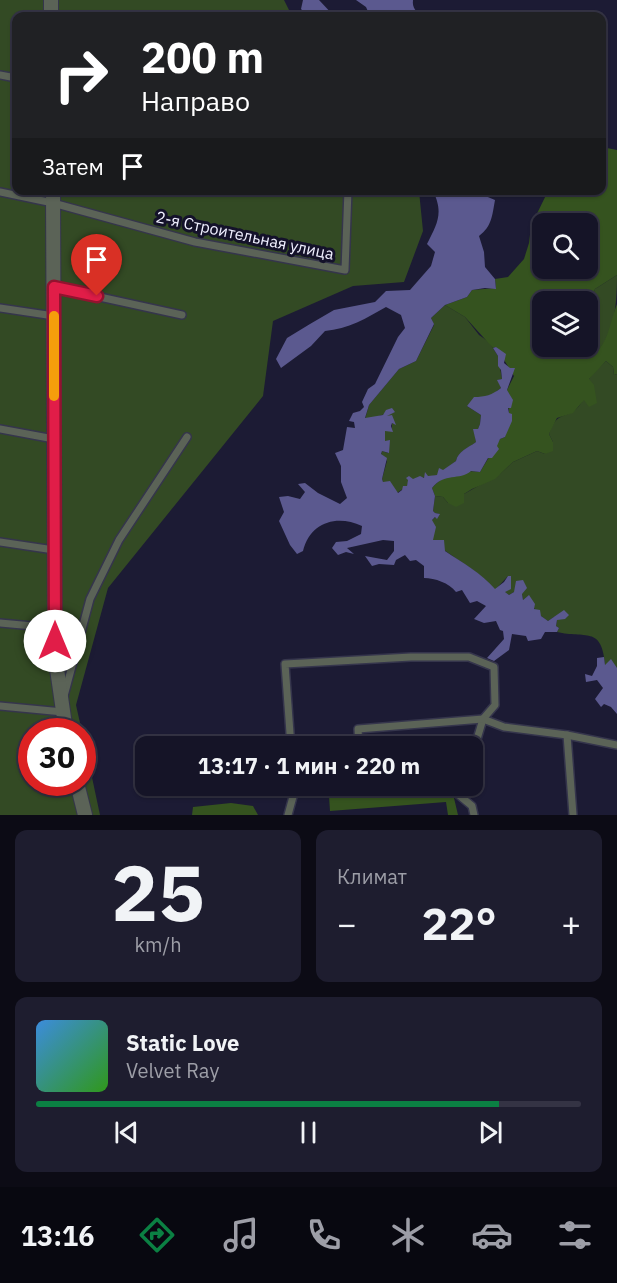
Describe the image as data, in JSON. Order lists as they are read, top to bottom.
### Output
{
  "streets": {
    "lane": ["2-я Строительная улица"]
  },
  "page": {
    "turn": ["200 m", "Направо"],
    "then": "Затем",
    "limit": "30",
    "trip": "13:17 · 1 мин · 220 m",
    "tile": [
      ["25", "km/h"],
      "Климат"
    ],
    "heat": ["−", "22°", "+"],
    "song": ["Static Love", "Velvet Ray"],
    "tabs": "13:16"
  }
}
